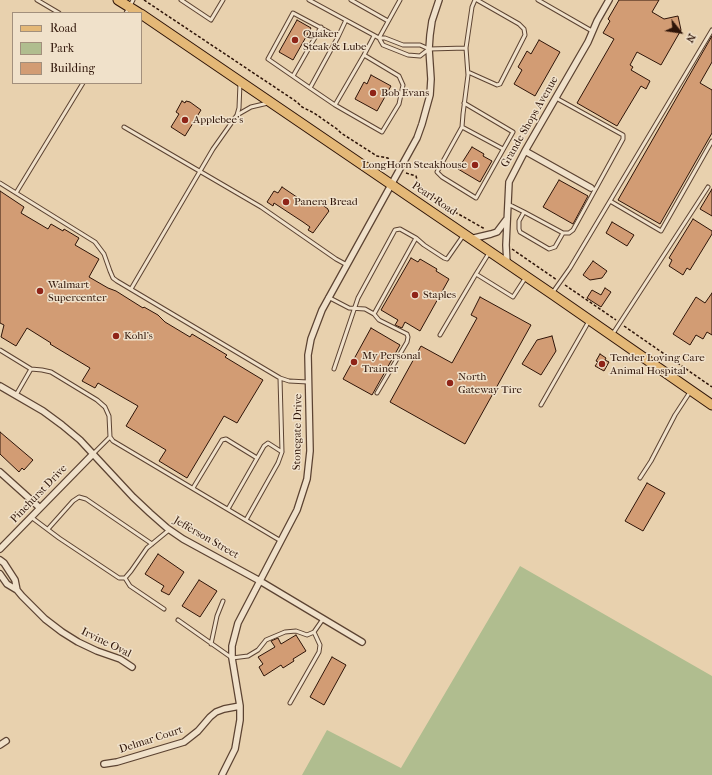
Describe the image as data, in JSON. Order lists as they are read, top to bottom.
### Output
{
  "streets": {
    "main road": ["Pearl Road"],
    "street": [
      "Grande Shops Avenue",
      "Stonegate Drive",
      "Pinehurst Drive",
      "Jefferson Street",
      "Irvine Oval",
      "Delmar Court"
    ]
  },
  "crossings": [
    ["Grande Shops Avenue", "Pearl Road"],
    ["Pearl Road", "Stonegate Drive"],
    ["Stonegate Drive", "Jefferson Street"],
    ["Stonegate Drive", "Delmar Court"],
    ["Pinehurst Drive", "Jefferson Street"]
  ],
  "places": [
    "Quaker Steak & Lube",
    "Bob Evans",
    "Applebee's",
    "LongHorn Steakhouse",
    "Panera Bread",
    "Walmart Supercenter",
    "Staples",
    "Kohl's",
    "My Personal Trainer",
    "Tender Loving Care Animal Hospital",
    "North Gateway Tire"
  ],
  "legend": ["Road", "Park", "Building"],
  "north": "bottom right"
}
